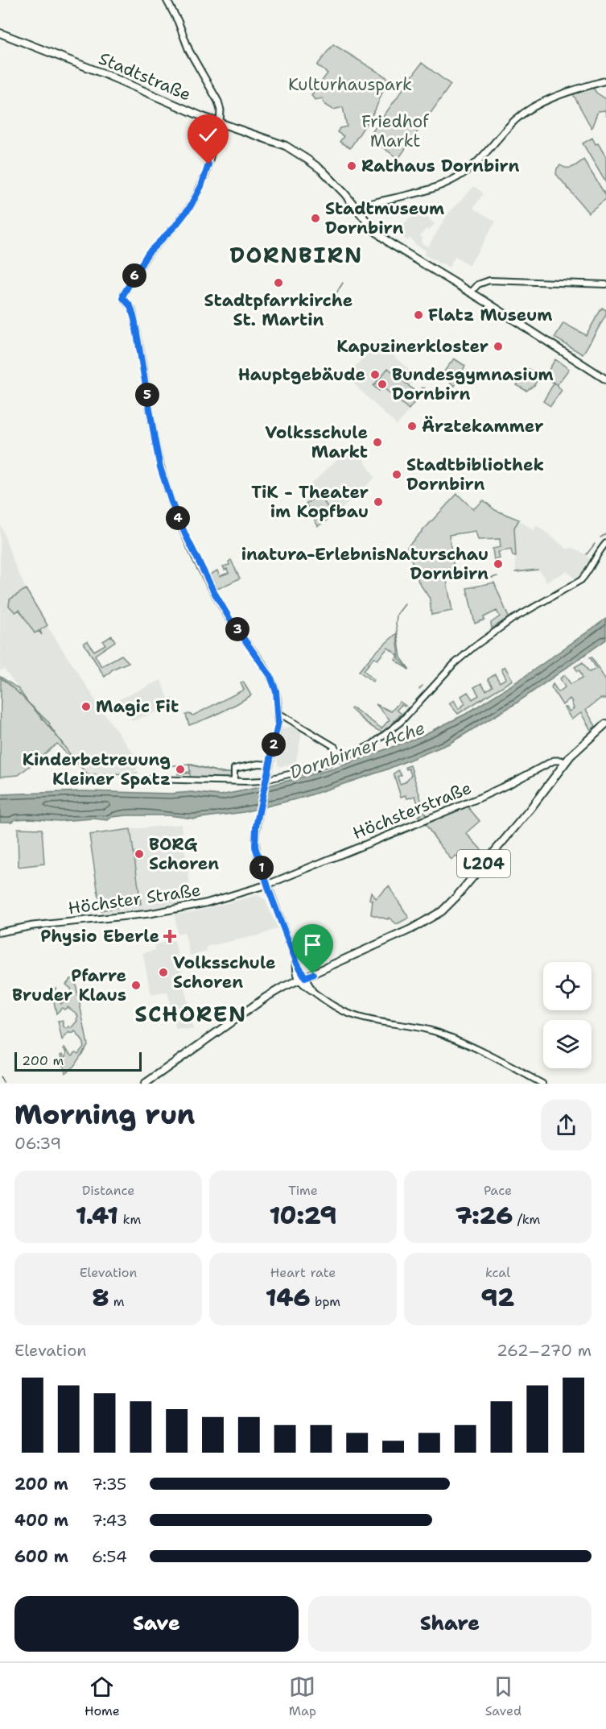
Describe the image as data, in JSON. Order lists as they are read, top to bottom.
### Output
{
  "streets": {
    "main road": [
      "Stadtstraße",
      "Höchsterstraße",
      "L204",
      "Höchster Straße"
    ]
  },
  "crossings": [
    ["Höchsterstraße", "L204"],
    ["Höchsterstraße", "Höchster Straße"]
  ],
  "districts": ["DORNBIRN", "SCHOREN"],
  "water": ["Dornbirner Ache"],
  "parks": ["Kulturhauspark", "Friedhof Markt"],
  "places": {
    "other": [
      "Rathaus Dornbirn",
      "Stadtmuseum Dornbirn",
      "Stadtpfarrkirche St. Martin",
      "Flatz Museum",
      "Kapuzinerkloster",
      "Hauptgebäude",
      "Bundesgymnasium Dornbirn",
      "Ärztekammer",
      "Volksschule Markt",
      "Stadtbibliothek Dornbirn",
      "TiK - Theater im Kopfbau",
      "inatura-ErlebnisNaturschau Dornbirn",
      "Magic Fit",
      "Kinderbetreuung Kleiner Spatz",
      "BORG Schoren",
      "Volksschule Schoren",
      "Pfarre Bruder Klaus"
    ],
    "health": ["Physio Eberle"]
  },
  "scale_bar": "200 m",
  "page": {
    "pins": [
      "6",
      "5",
      "4",
      "3",
      "2",
      "1"
    ],
    "scale": "200 m",
    "heading": ["Morning run", "06:39"],
    "stats": [
      ["Distance", "1.41 km"],
      ["Time", "10:29"],
      ["Pace", "7:26 /km"],
      ["Elevation", "8 m"],
      ["Heart rate", "146 bpm"],
      ["kcal", "92"]
    ],
    "chart": ["Elevation", "262–270 m"],
    "list": [
      {
        "name": "200 m",
        "note": "7:35"
      },
      {
        "name": "400 m",
        "note": "7:43"
      },
      {
        "name": "600 m",
        "note": "6:54"
      }
    ],
    "buttons": ["Save", "Share"],
    "tabs": ["Home", "Map", "Saved"]
  }
}
